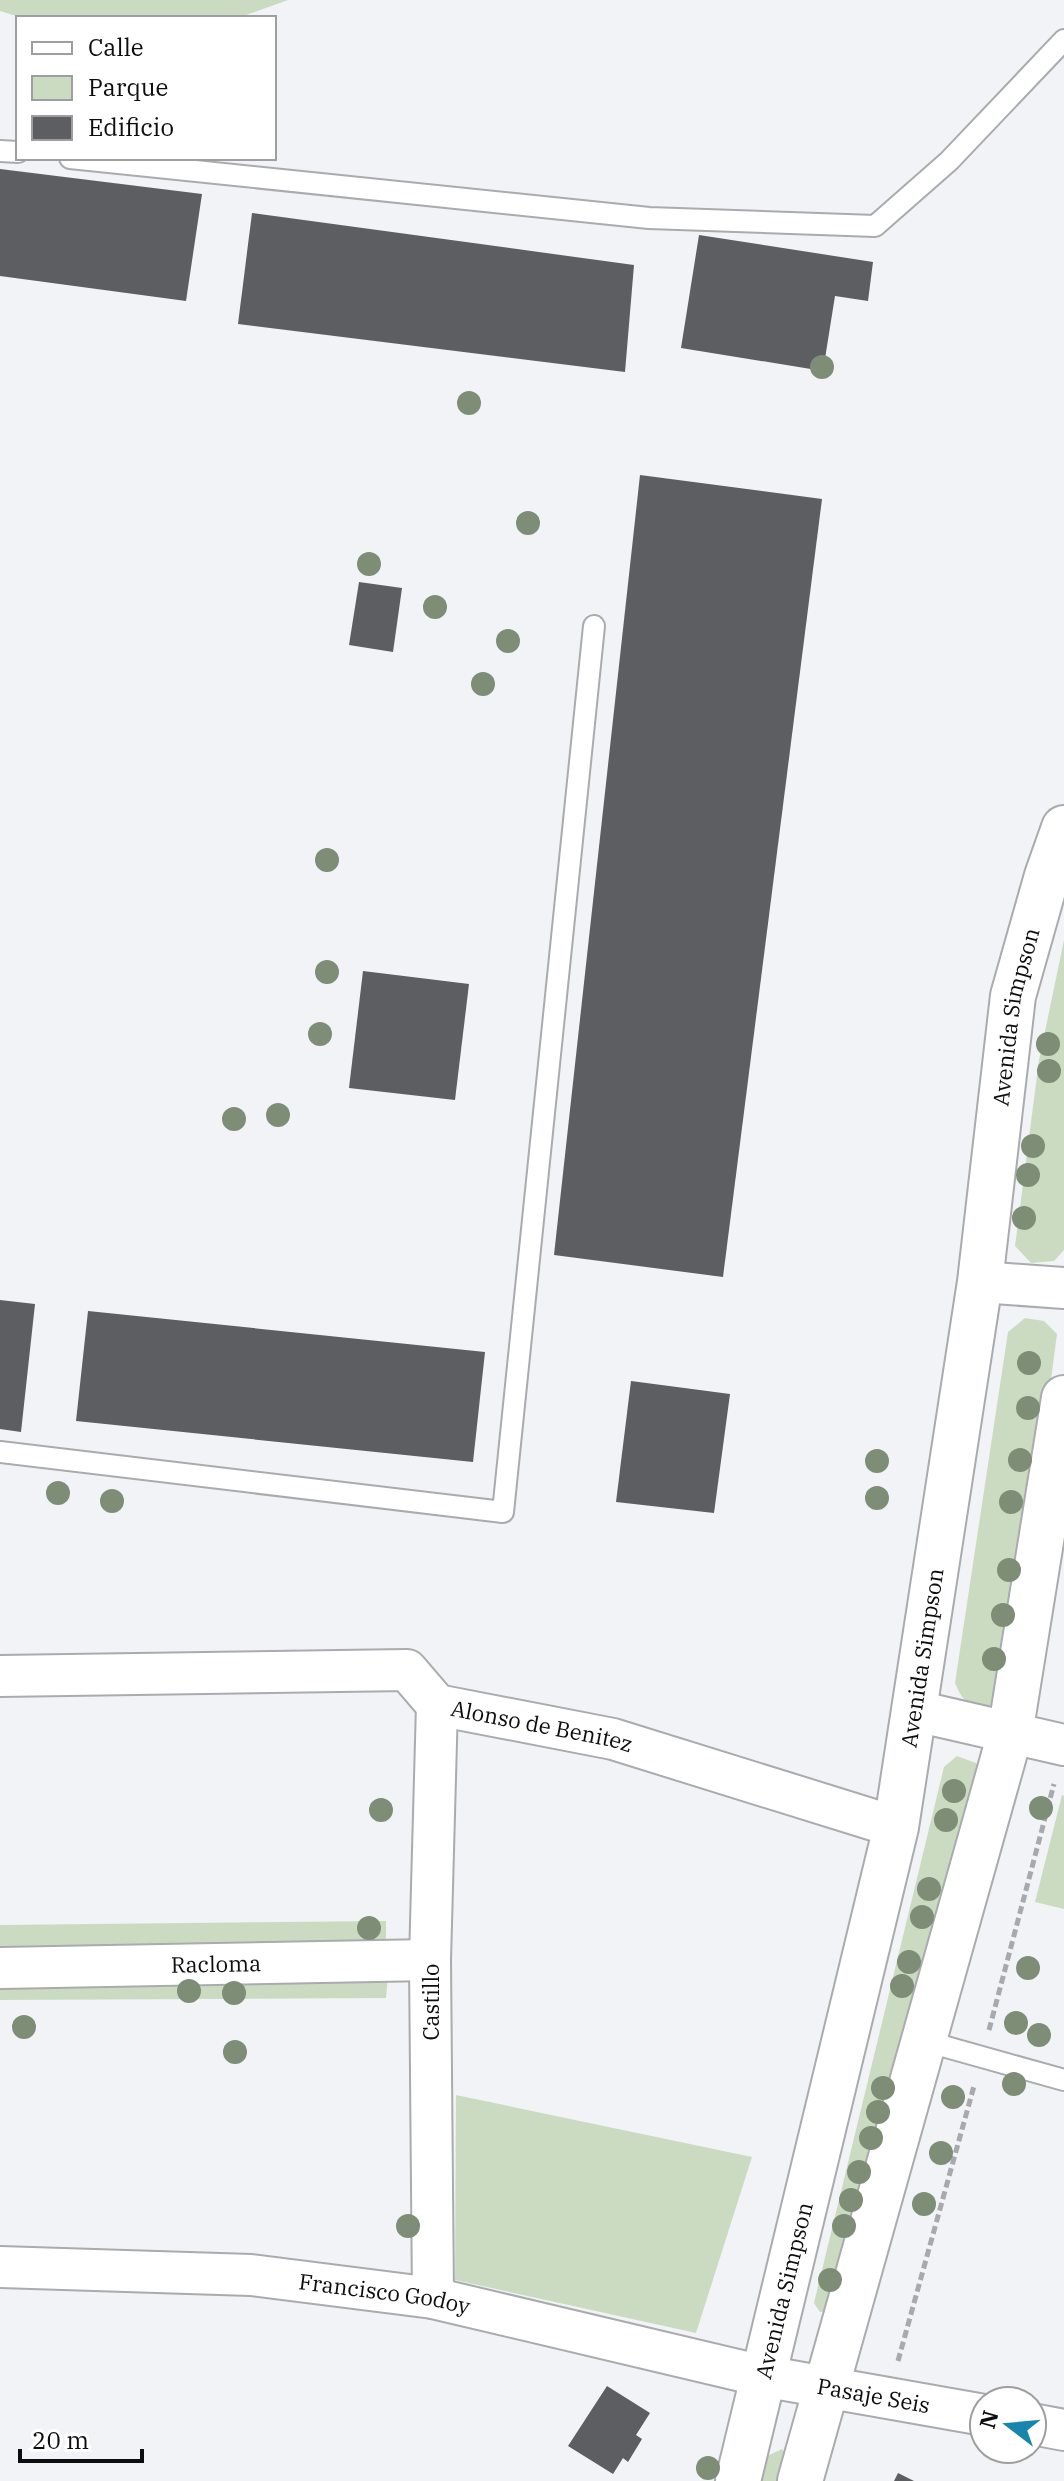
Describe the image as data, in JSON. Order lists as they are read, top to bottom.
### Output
{
  "streets": {
    "main road": ["Avenida Simpson"],
    "street": [
      "Alonso de Benitez",
      "Racloma",
      "Castillo",
      "Francisco Godoy",
      "Pasaje Seis"
    ]
  },
  "crossings": [
    ["Avenida Simpson", "Alonso de Benitez"],
    ["Avenida Simpson", "Francisco Godoy"],
    ["Avenida Simpson", "Pasaje Seis"],
    ["Alonso de Benitez", "Castillo"],
    ["Racloma", "Castillo"],
    ["Castillo", "Francisco Godoy"],
    ["Francisco Godoy", "Pasaje Seis"]
  ],
  "legend": ["Calle", "Parque", "Edificio"],
  "scale_bar": "20 m",
  "north": "left"
}
